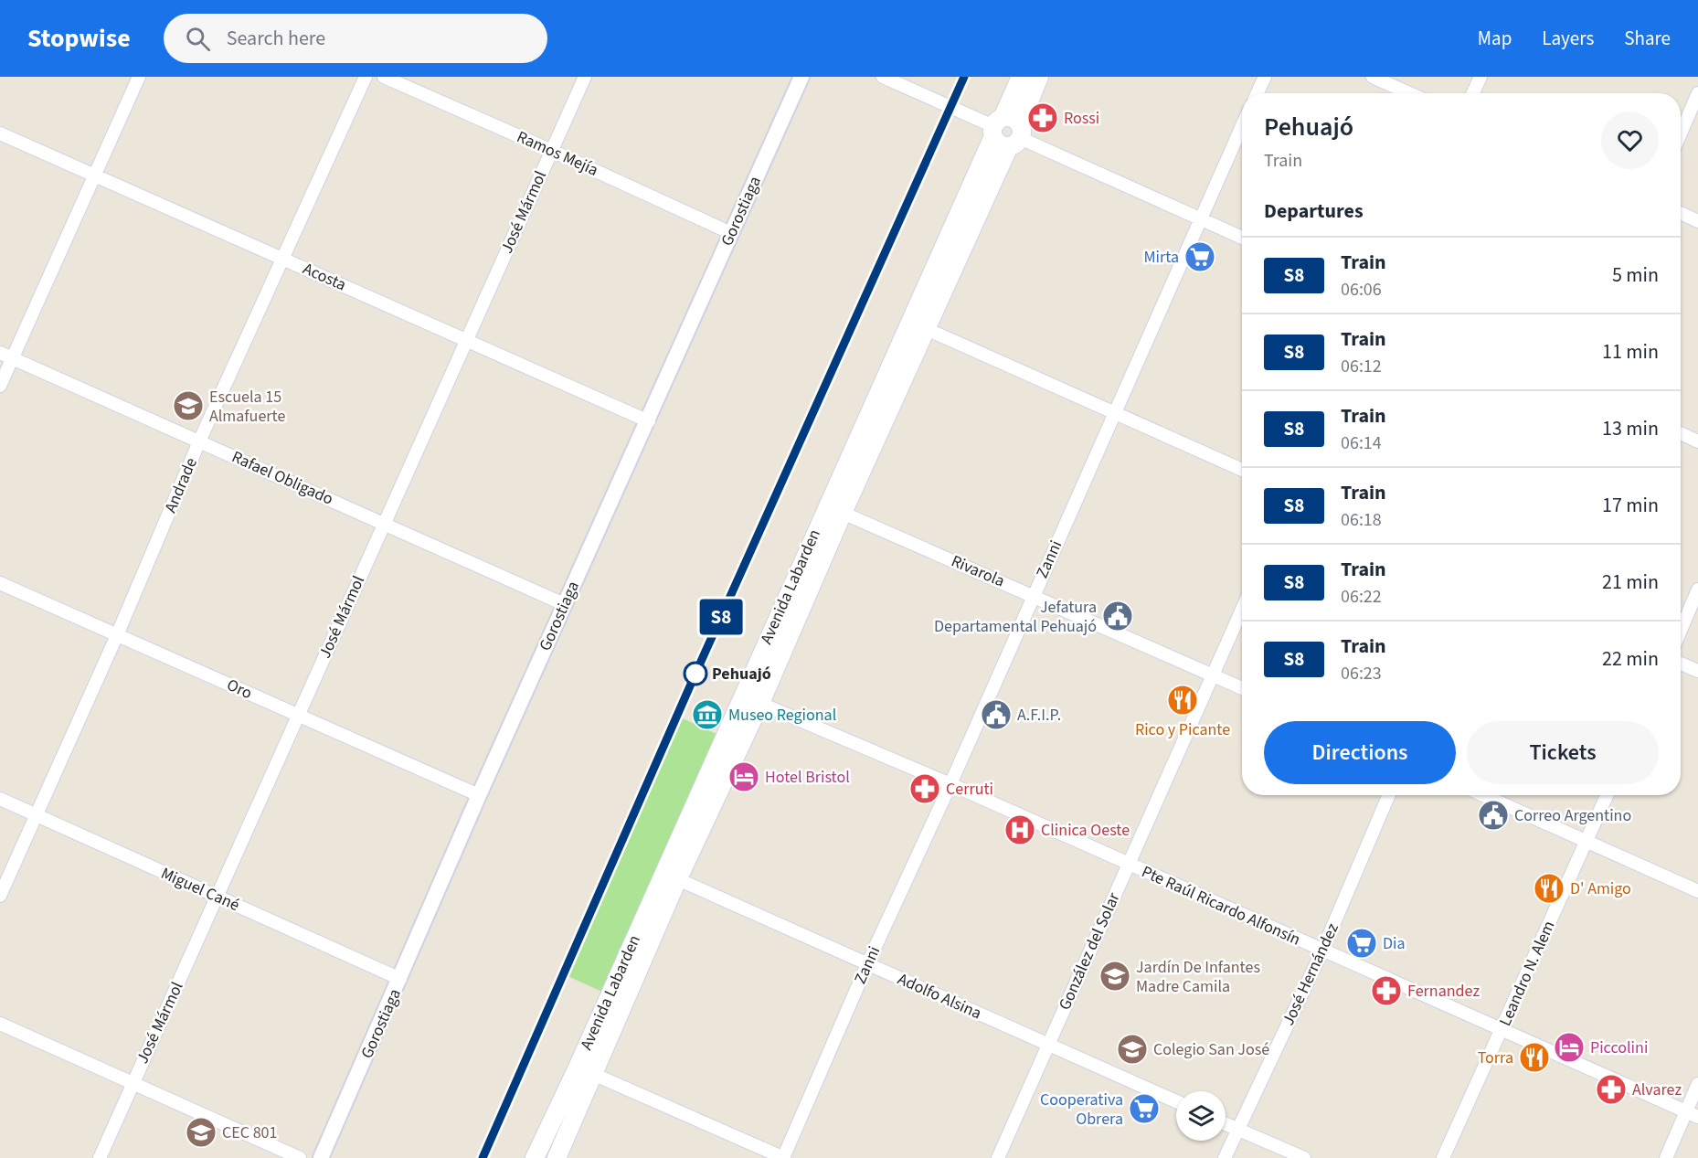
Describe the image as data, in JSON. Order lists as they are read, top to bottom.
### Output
{
  "streets": {
    "main road": ["Avenida Labarden"],
    "street": [
      "Ramos Mejía",
      "Gorostiaga",
      "José Mármol",
      "Acosta",
      "Rafael Obligado",
      "Andrade",
      "Zanni",
      "Rivarola",
      "Oro",
      "Miguel Cané",
      "Pte Raúl Ricardo Alfonsín",
      "González del Solar",
      "Leandro N. Alem",
      "José Hernández",
      "Adolfo Alsina"
    ]
  },
  "crossings": [
    ["Ramos Mejía", "Gorostiaga"],
    ["Ramos Mejía", "José Mármol"],
    ["Gorostiaga", "Acosta"],
    ["Gorostiaga", "Rafael Obligado"],
    ["Gorostiaga", "Oro"],
    ["Gorostiaga", "Miguel Cané"],
    ["José Mármol", "Acosta"],
    ["José Mármol", "Rafael Obligado"],
    ["José Mármol", "Oro"],
    ["José Mármol", "Miguel Cané"],
    ["Acosta", "Andrade"],
    ["Rafael Obligado", "Andrade"],
    ["Andrade", "Oro"],
    ["Andrade", "Miguel Cané"],
    ["Zanni", "Rivarola"],
    ["Zanni", "Pte Raúl Ricardo Alfonsín"],
    ["Zanni", "Adolfo Alsina"],
    ["Rivarola", "Avenida Labarden"],
    ["Rivarola", "González del Solar"],
    ["Avenida Labarden", "Pte Raúl Ricardo Alfonsín"],
    ["Avenida Labarden", "Adolfo Alsina"],
    ["Pte Raúl Ricardo Alfonsín", "González del Solar"],
    ["Pte Raúl Ricardo Alfonsín", "Leandro N. Alem"],
    ["Pte Raúl Ricardo Alfonsín", "José Hernández"],
    ["González del Solar", "Adolfo Alsina"]
  ],
  "places": {
    "pharmacy": [
      "Rossi",
      "Cerruti",
      "Fernandez",
      "Alvarez"
    ],
    "supermarket": ["Mirta", "Dia", "Cooperativa Obrera"],
    "school or university": [
      "Escuela 15 Almafuerte",
      "Jardín De Infantes Madre Camila",
      "Colegio San José",
      "CEC 801"
    ],
    "public building": ["Jefatura Departamental Pehuajó", "A.F.I.P.", "Correo Argentino"],
    "other": ["Pehuajó"],
    "restaurant": ["Rico y Picante", "D' Amigo", "Torra"],
    "museum": ["Museo Regional"],
    "hotel": ["Hotel Bristol", "Piccolini"],
    "hospital": ["Clinica Oeste"]
  },
  "page": {
    "header": "Stopwise",
    "search": "Search here",
    "nav": ["Map", "Layers", "Share"],
    "on_map": "S8",
    "heading": [
      ["Pehuajó", "Train"],
      "Departures"
    ],
    "list": [
      {
        "mark": "S8",
        "name": "Train",
        "note": "06:06",
        "value": "5 min"
      },
      {
        "mark": "S8",
        "name": "Train",
        "note": "06:12",
        "value": "11 min"
      },
      {
        "mark": "S8",
        "name": "Train",
        "note": "06:14",
        "value": "13 min"
      },
      {
        "mark": "S8",
        "name": "Train",
        "note": "06:18",
        "value": "17 min"
      },
      {
        "mark": "S8",
        "name": "Train",
        "note": "06:22",
        "value": "21 min"
      },
      {
        "mark": "S8",
        "name": "Train",
        "note": "06:23",
        "value": "22 min"
      }
    ],
    "buttons": ["Directions", "Tickets"]
  }
}
